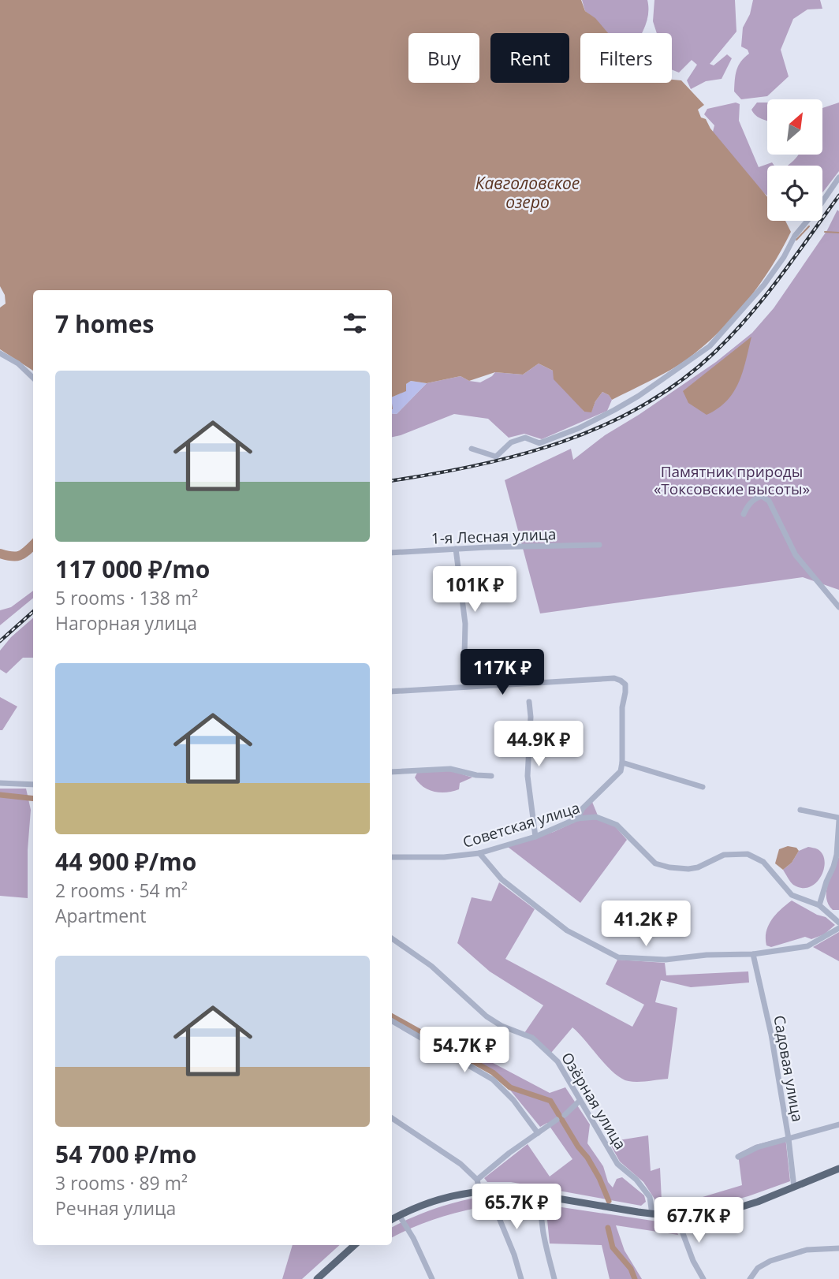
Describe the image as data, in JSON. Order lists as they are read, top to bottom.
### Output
{
  "streets": {
    "street": [
      "1-я Лесная улица",
      "Советская улица",
      "Садовая улица",
      "Озёрная улица"
    ]
  },
  "water": ["Кавголовское озеро"],
  "parks": ["Памятник природы «Токсовские высоты»"],
  "north": "top right",
  "page": {
    "chip": ["Buy", "Rent", "Filters"],
    "heading": "7 homes",
    "list": [
      {
        "name": "117 000 ₽/mo",
        "note": "5 rooms · 138 m² · Нагорная улица"
      },
      {
        "name": "44 900 ₽/mo",
        "note": "2 rooms · 54 m² · Apartment"
      },
      {
        "name": "54 700 ₽/mo",
        "note": "3 rooms · 89 m² · Речная улица"
      }
    ],
    "price": [
      "101K ₽",
      "117K ₽",
      "44.9K ₽",
      "41.2K ₽",
      "54.7K ₽",
      "65.7K ₽",
      "67.7K ₽"
    ]
  }
}
